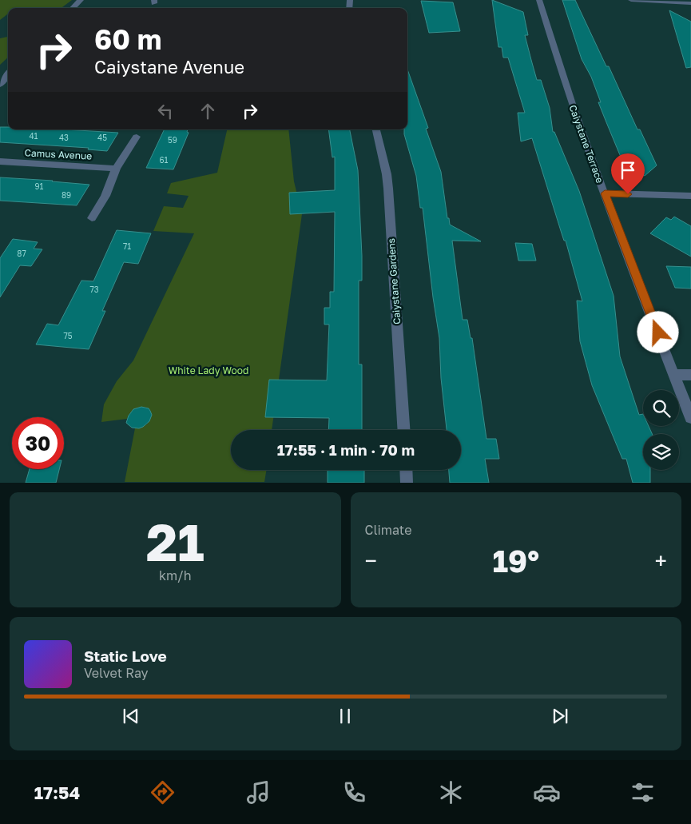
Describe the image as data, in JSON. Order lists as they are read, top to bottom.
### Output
{
  "streets": {
    "street": ["Caiystane Terrace", "Camus Avenue", "Caiystane Gardens"]
  },
  "parks": ["White Lady Wood"],
  "house_numbers": [
    "41",
    "43",
    "45",
    "59",
    "61",
    "91",
    "89",
    "71",
    "87",
    "73",
    "75"
  ],
  "page": {
    "turn": ["60 m", "Caiystane Avenue"],
    "limit": "30",
    "trip": "17:55 · 1 min · 70 m",
    "tile": [
      ["21", "km/h"],
      "Climate"
    ],
    "heat": ["−", "19°", "+"],
    "song": ["Static Love", "Velvet Ray"],
    "tabs": "17:54"
  }
}
